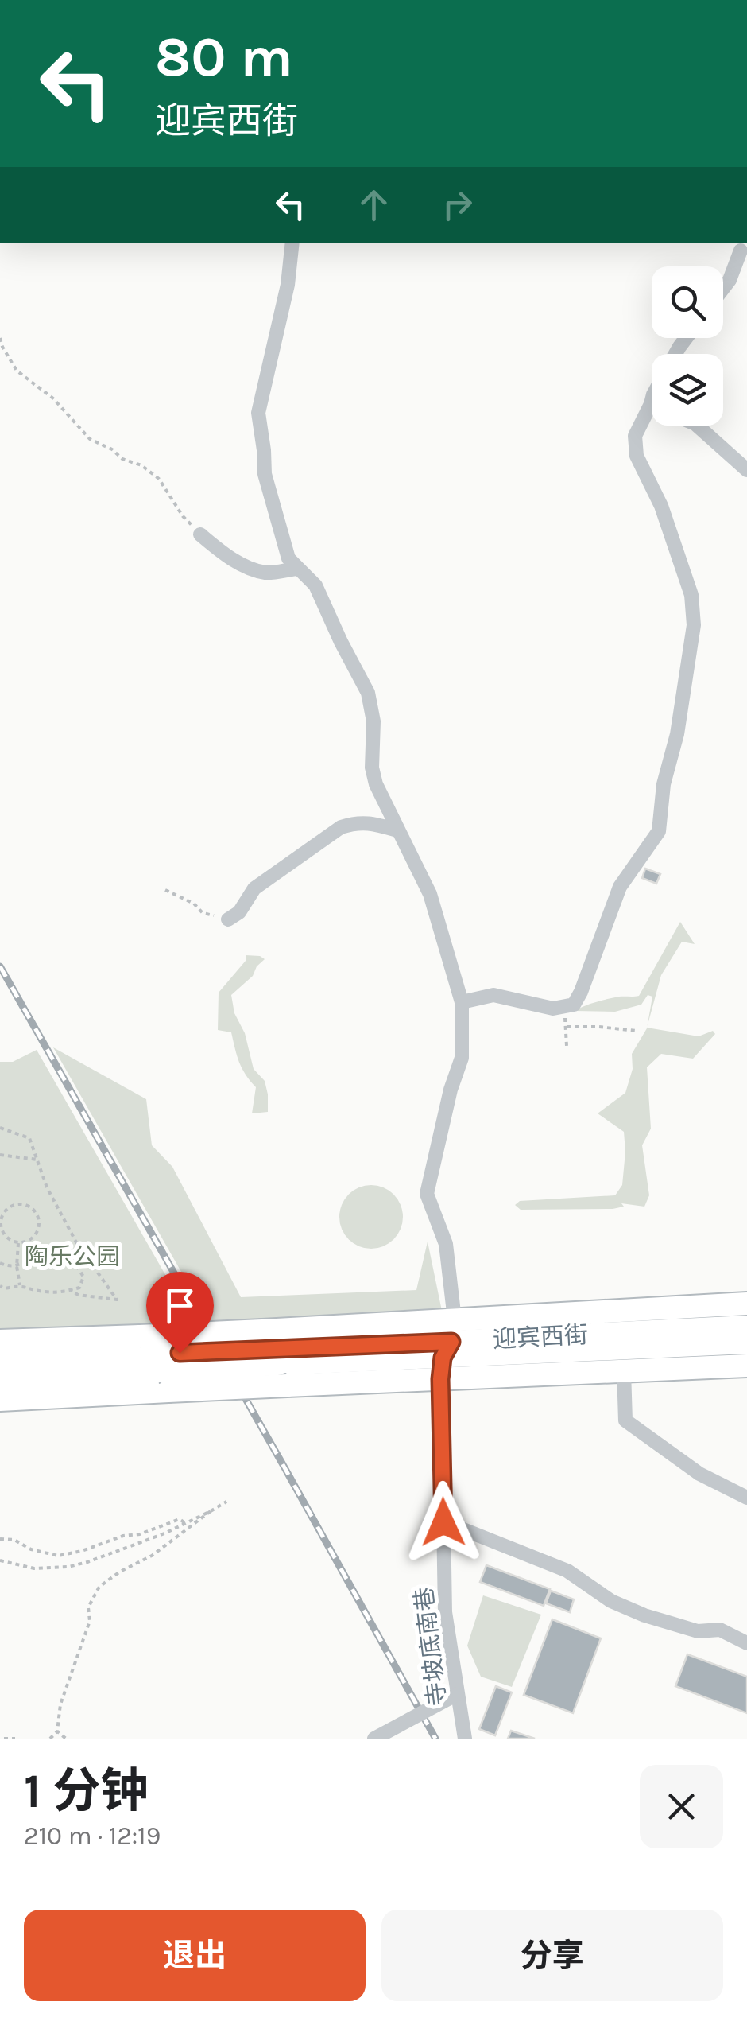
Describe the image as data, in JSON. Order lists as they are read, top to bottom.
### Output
{
  "streets": {
    "street": ["迎宾西街", "寺坡底南巷"]
  },
  "crossings": [
    ["迎宾西街", "寺坡底南巷"]
  ],
  "parks": ["陶乐公园"],
  "page": {
    "turn": ["80 m", "迎宾西街"],
    "heading": ["1 分钟", "210 m · 12:19"],
    "buttons": ["退出", "分享"]
  }
}
